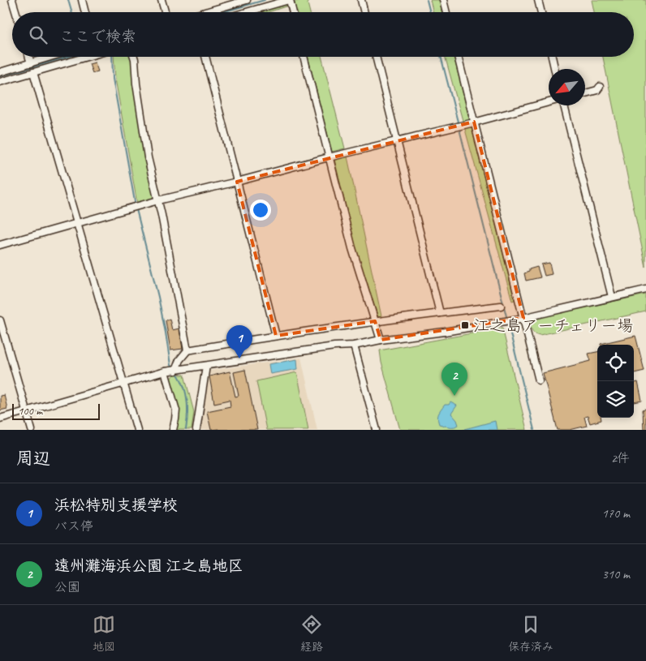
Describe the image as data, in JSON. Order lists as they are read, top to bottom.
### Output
{
  "places": {
    "transit": ["江之島アーチェリー場"]
  },
  "scale_bar": "100 m",
  "north": "bottom left",
  "page": {
    "search": "ここで検索",
    "pins": ["1", "2"],
    "scale": "100 m",
    "heading": ["周辺", "2件"],
    "list": [
      {
        "mark": "1",
        "name": "浜松特別支援学校",
        "note": "バス停",
        "value": "170 m"
      },
      {
        "mark": "2",
        "name": "遠州灘海浜公園 江之島地区",
        "note": "公園",
        "value": "310 m"
      }
    ],
    "nav": ["地図", "経路", "保存済み"]
  }
}
